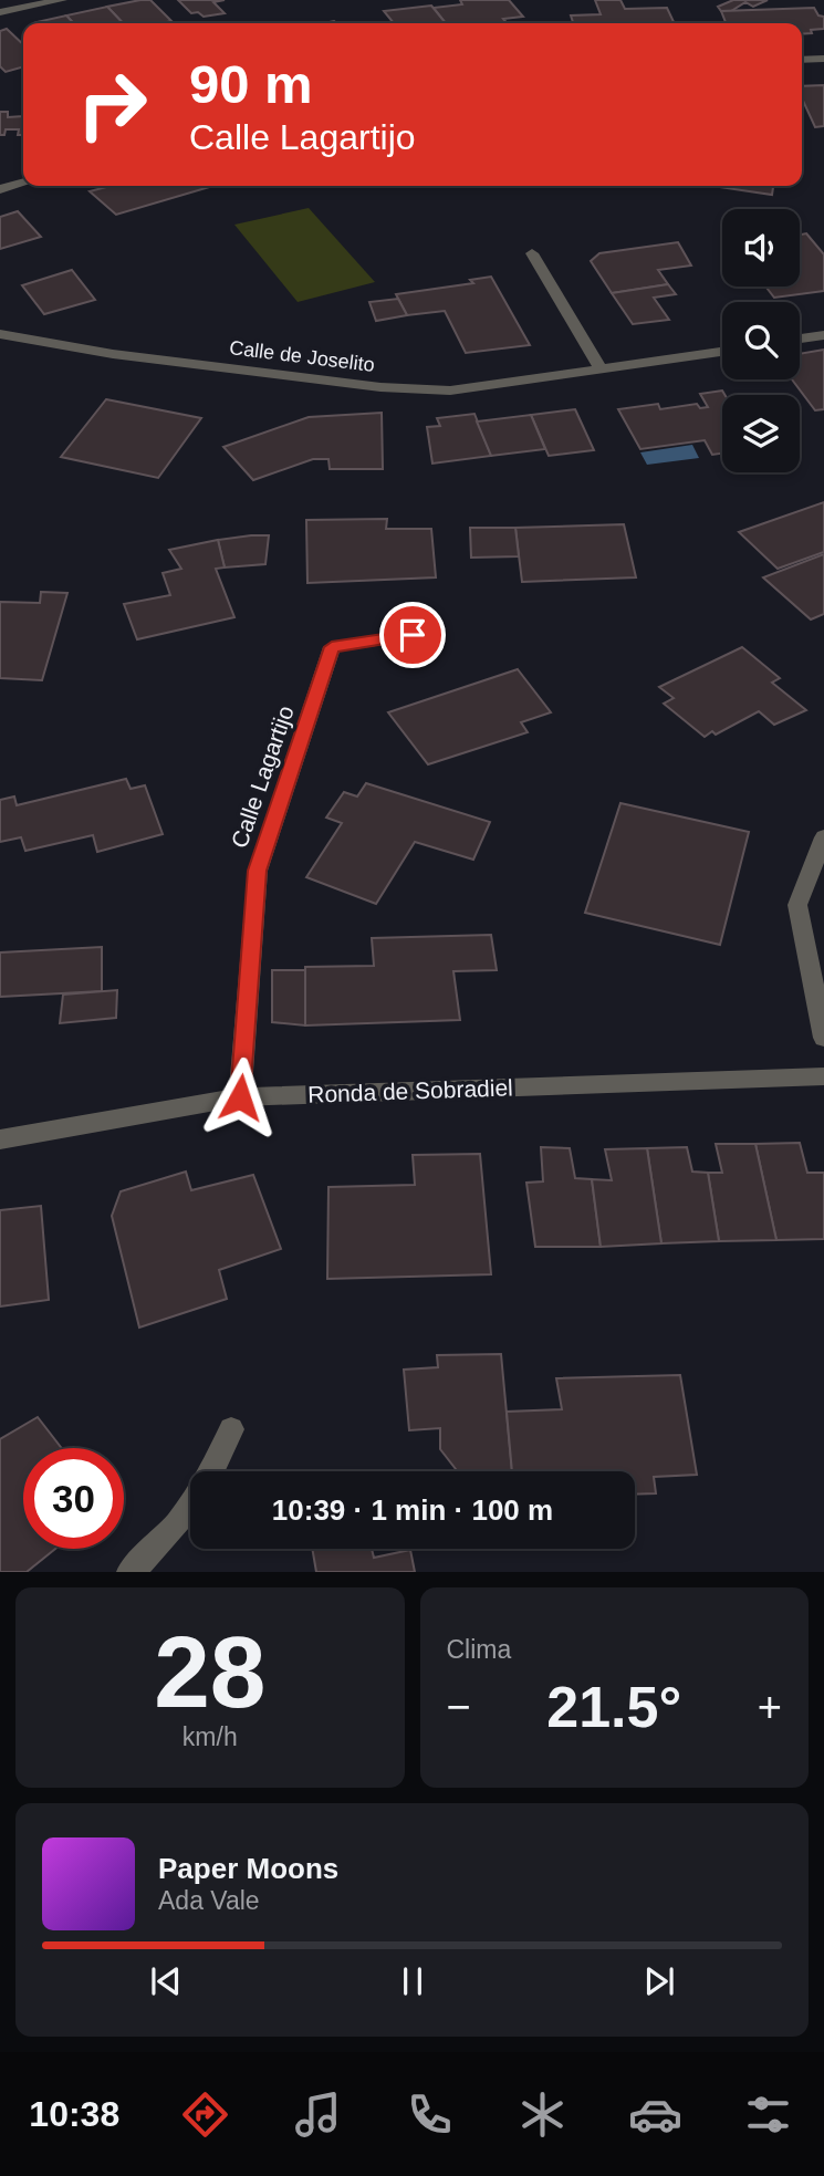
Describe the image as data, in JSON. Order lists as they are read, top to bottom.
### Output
{
  "streets": {
    "street": ["Calle de Joselito", "Calle Lagartijo", "Ronda de Sobradiel"]
  },
  "crossings": [
    ["Calle Lagartijo", "Ronda de Sobradiel"]
  ],
  "page": {
    "turn": ["90 m", "Calle Lagartijo"],
    "limit": "30",
    "trip": "10:39 · 1 min · 100 m",
    "tile": [
      ["28", "km/h"],
      "Clima"
    ],
    "heat": ["−", "21.5°", "+"],
    "song": ["Paper Moons", "Ada Vale"],
    "tabs": "10:38"
  }
}
